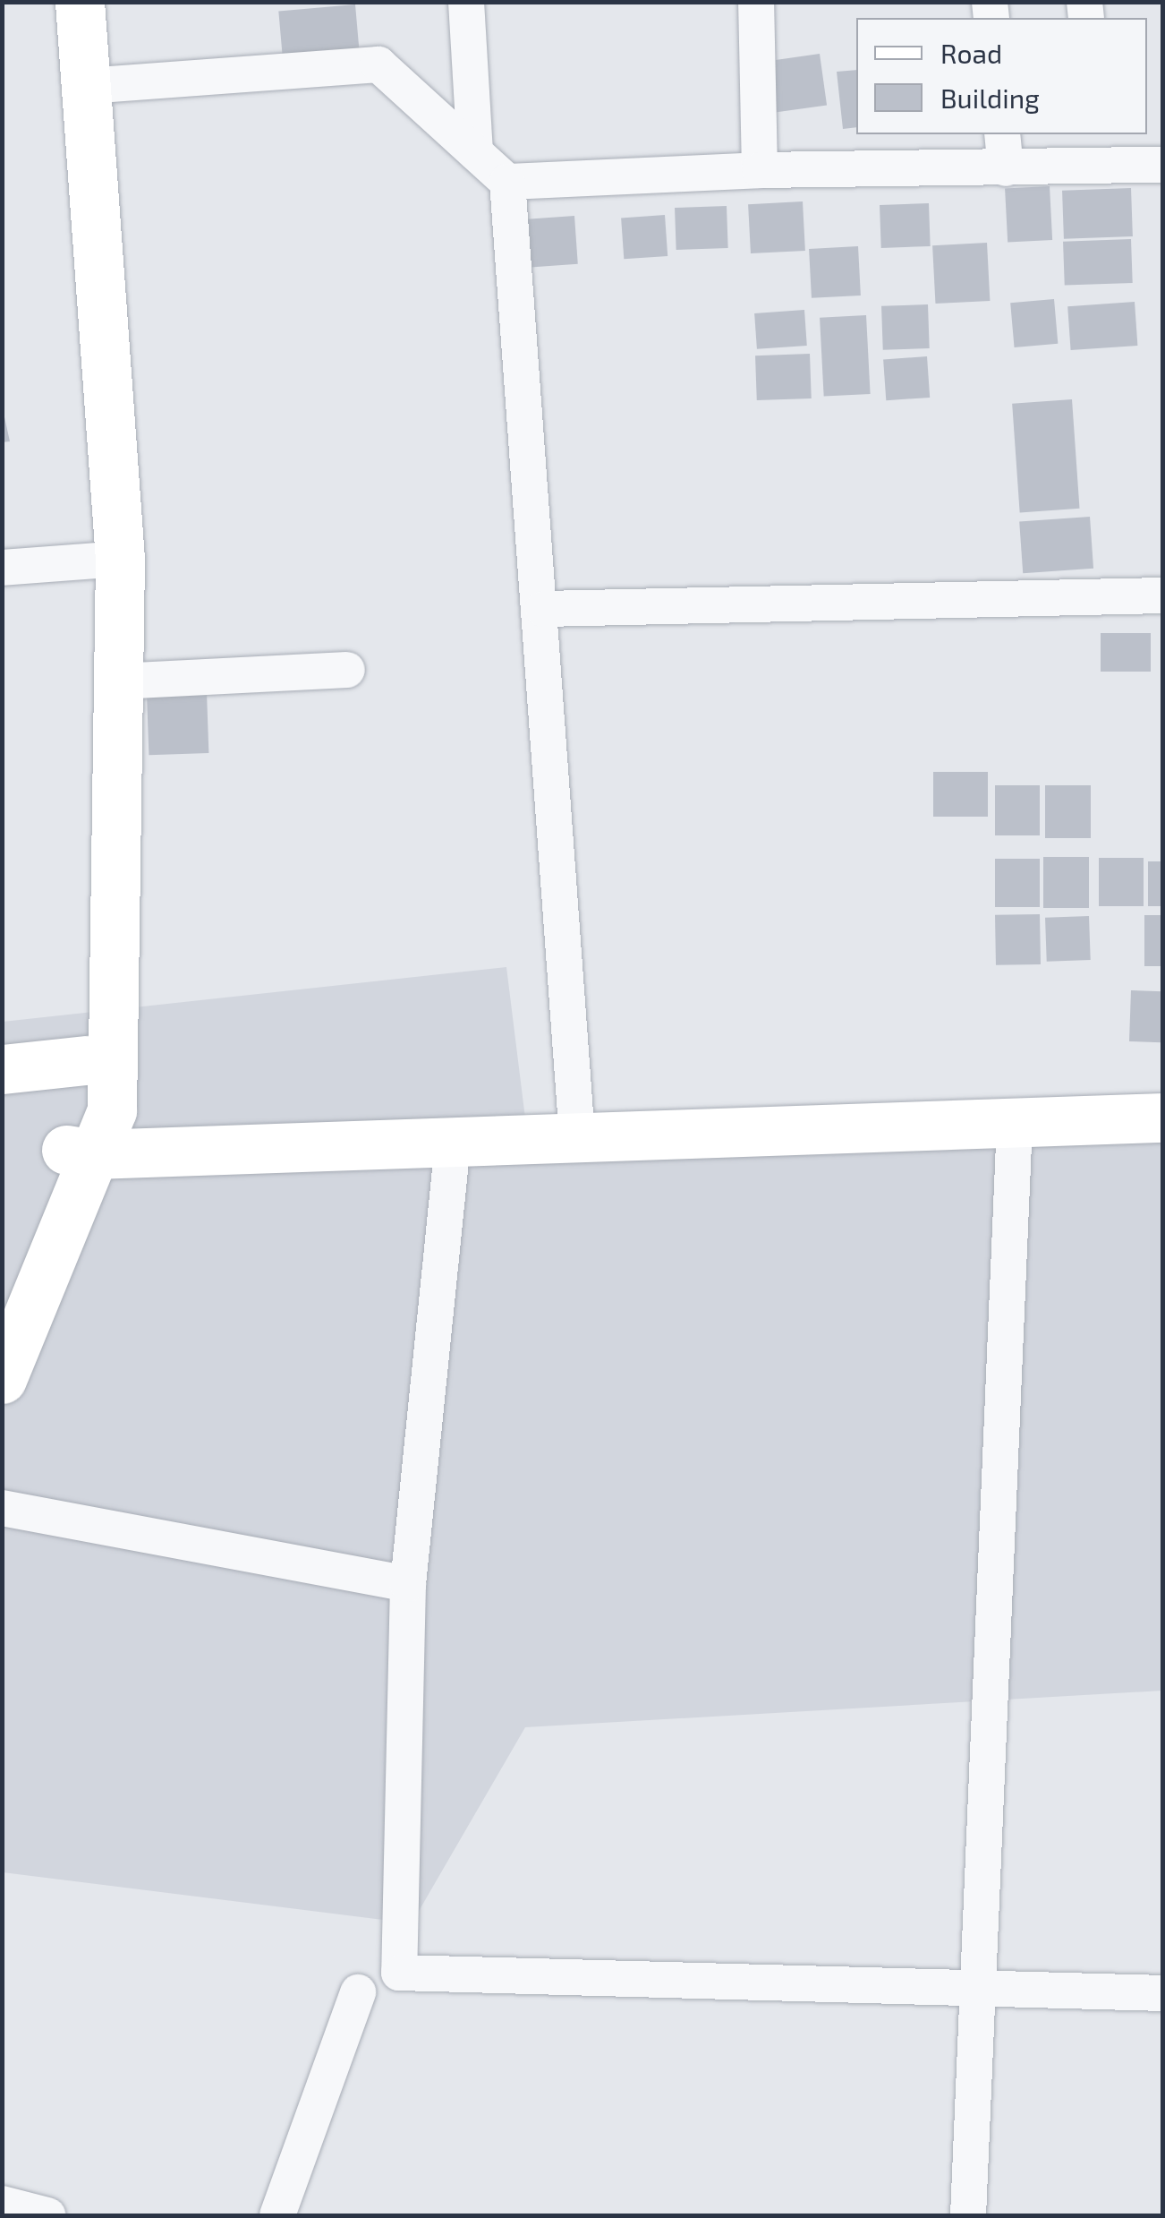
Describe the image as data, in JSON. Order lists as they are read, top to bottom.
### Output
{
  "legend": ["Road", "Building"]
}
